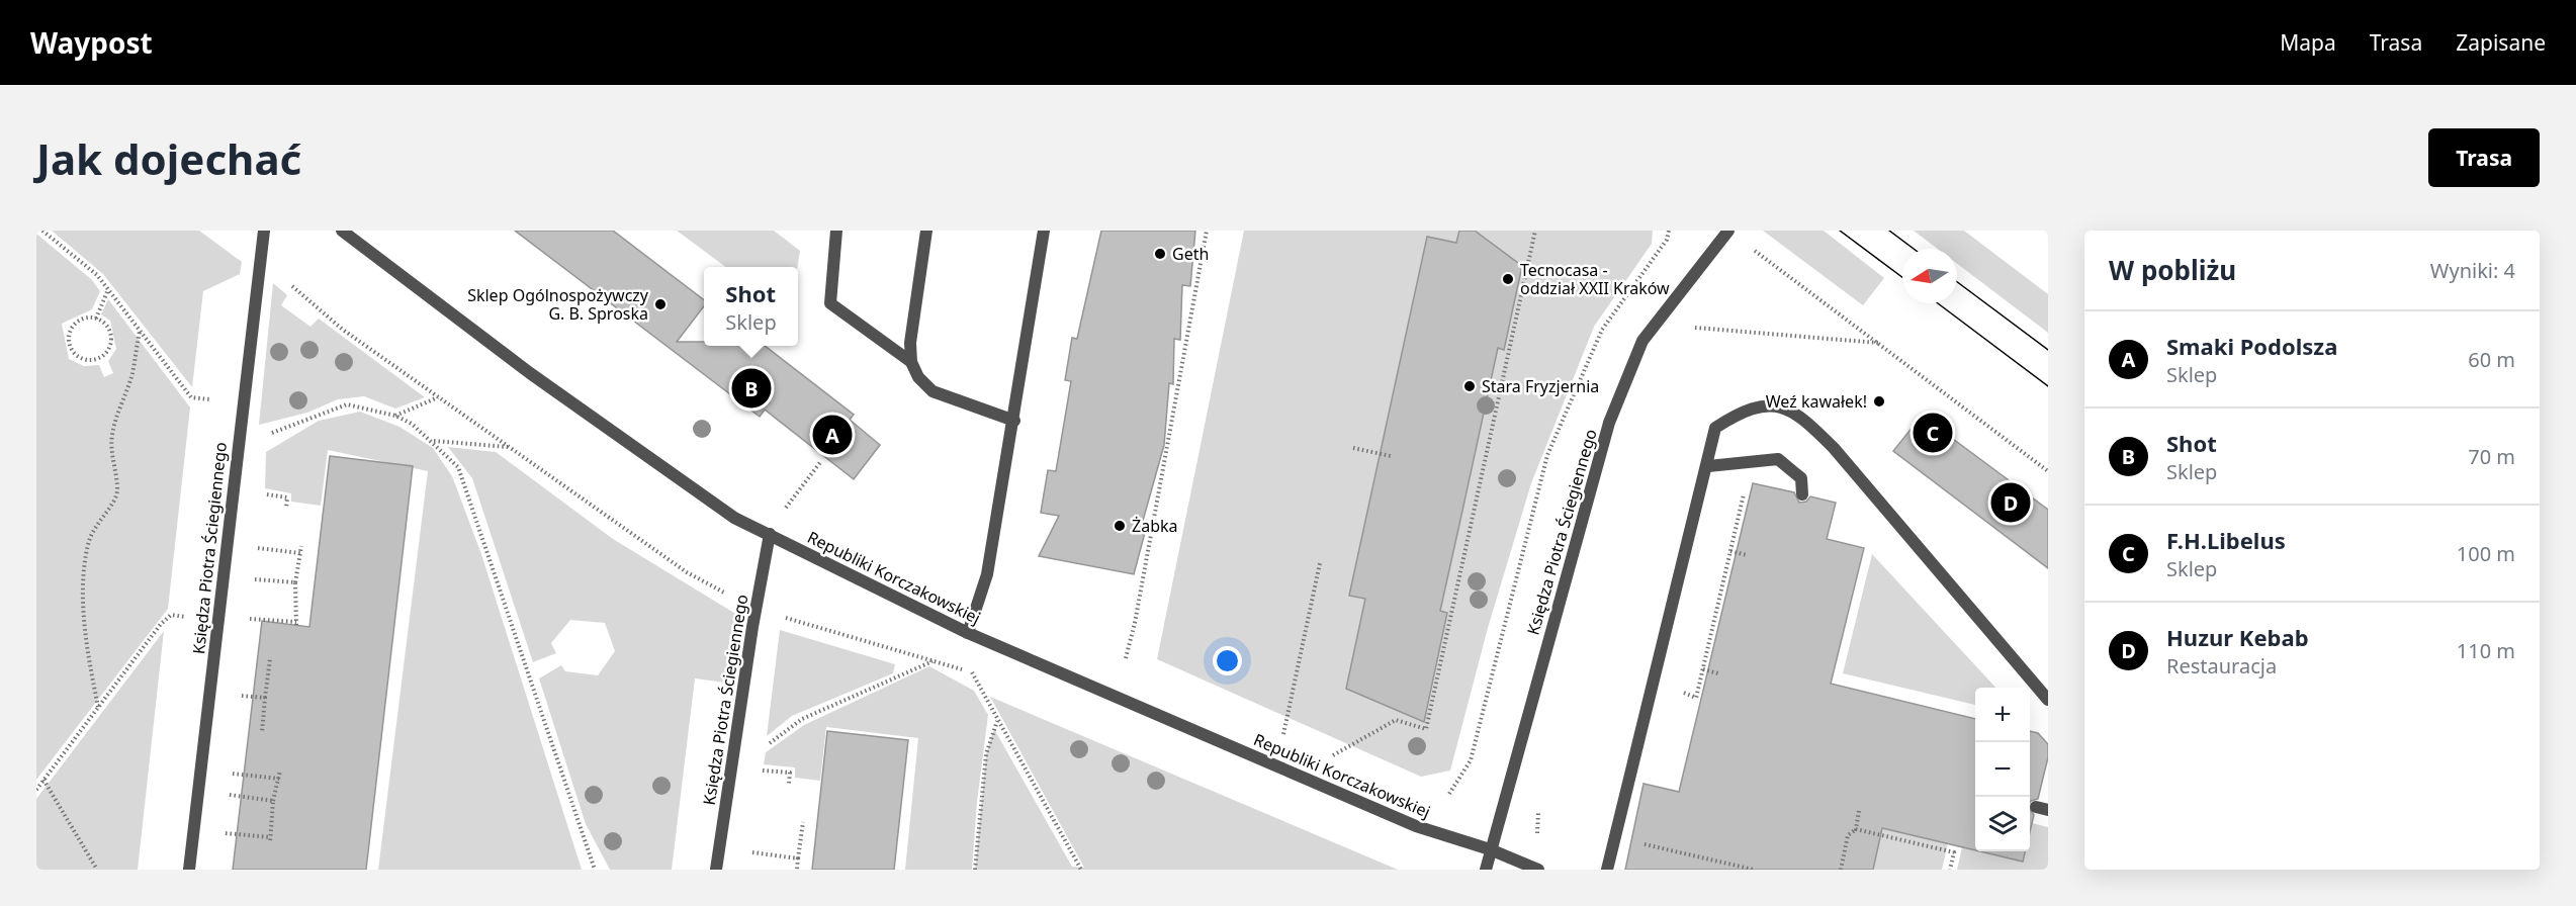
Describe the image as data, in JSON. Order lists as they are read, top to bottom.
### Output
{
  "streets": {
    "street": ["Księdza Piotra Ściegiennego", "Republiki Korczakowskiej"]
  },
  "crossings": [
    ["Księdza Piotra Ściegiennego", "Republiki Korczakowskiej"]
  ],
  "places": [
    "Geth",
    "Tecnocasa - oddział XXII Kraków",
    "Sklep Ogólnospożywczy G. B. Sproska",
    "Stara Fryzjernia",
    "Weź kawałek!",
    "Żabka"
  ],
  "north": "left",
  "page": {
    "header": "Waypost",
    "nav": ["Mapa", "Trasa", "Zapisane"],
    "buttons": "Trasa",
    "title": "Jak dojechać",
    "heading": ["W pobliżu", "Wyniki: 4"],
    "popup": ["Shot", "Sklep"],
    "list": [
      {
        "mark": "A",
        "name": "Smaki Podolsza",
        "note": "Sklep",
        "value": "60 m"
      },
      {
        "mark": "B",
        "name": "Shot",
        "note": "Sklep",
        "value": "70 m"
      },
      {
        "mark": "C",
        "name": "F.H.Libelus",
        "note": "Sklep",
        "value": "100 m"
      },
      {
        "mark": "D",
        "name": "Huzur Kebab",
        "note": "Restauracja",
        "value": "110 m"
      }
    ],
    "pins": [
      "B",
      "C",
      "A",
      "D"
    ],
    "map_buttons": ["+", "−"]
  }
}
